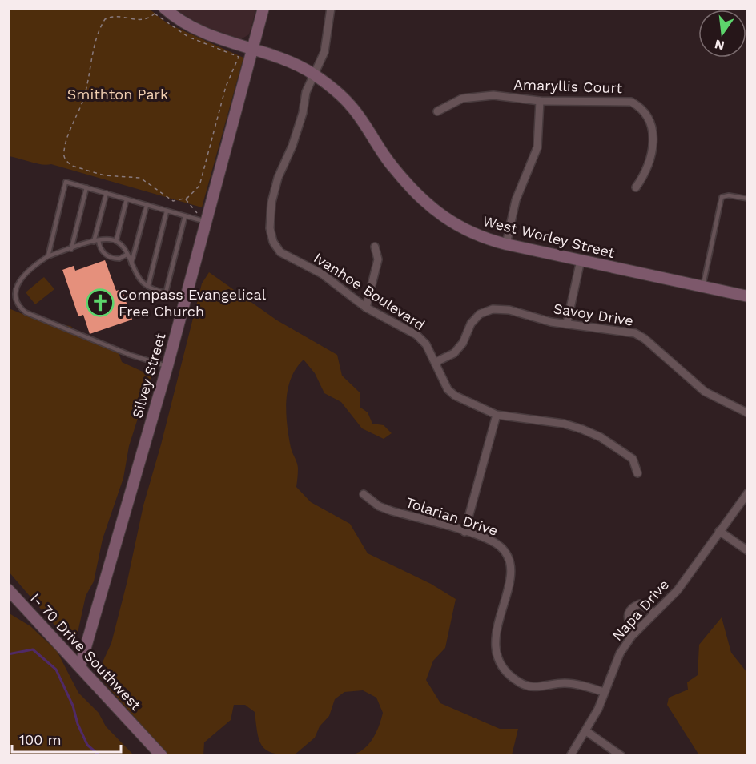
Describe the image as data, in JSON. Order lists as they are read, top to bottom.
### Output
{
  "streets": {
    "street": [
      "Amaryllis Court",
      "West Worley Street",
      "Ivanhoe Boulevard",
      "Savoy Drive",
      "Silvey Street",
      "Tolarian Drive",
      "Napa Drive",
      "I- 70 Drive Southwest"
    ]
  },
  "crossings": [
    ["West Worley Street", "Ivanhoe Boulevard"],
    ["West Worley Street", "Silvey Street"],
    ["Ivanhoe Boulevard", "Savoy Drive"],
    ["Silvey Street", "I- 70 Drive Southwest"],
    ["Tolarian Drive", "Napa Drive"]
  ],
  "parks": ["Smithton Park"],
  "places": {
    "church": ["Compass Evangelical Free Church"]
  },
  "scale_bar": "100 m",
  "north": "bottom"
}
